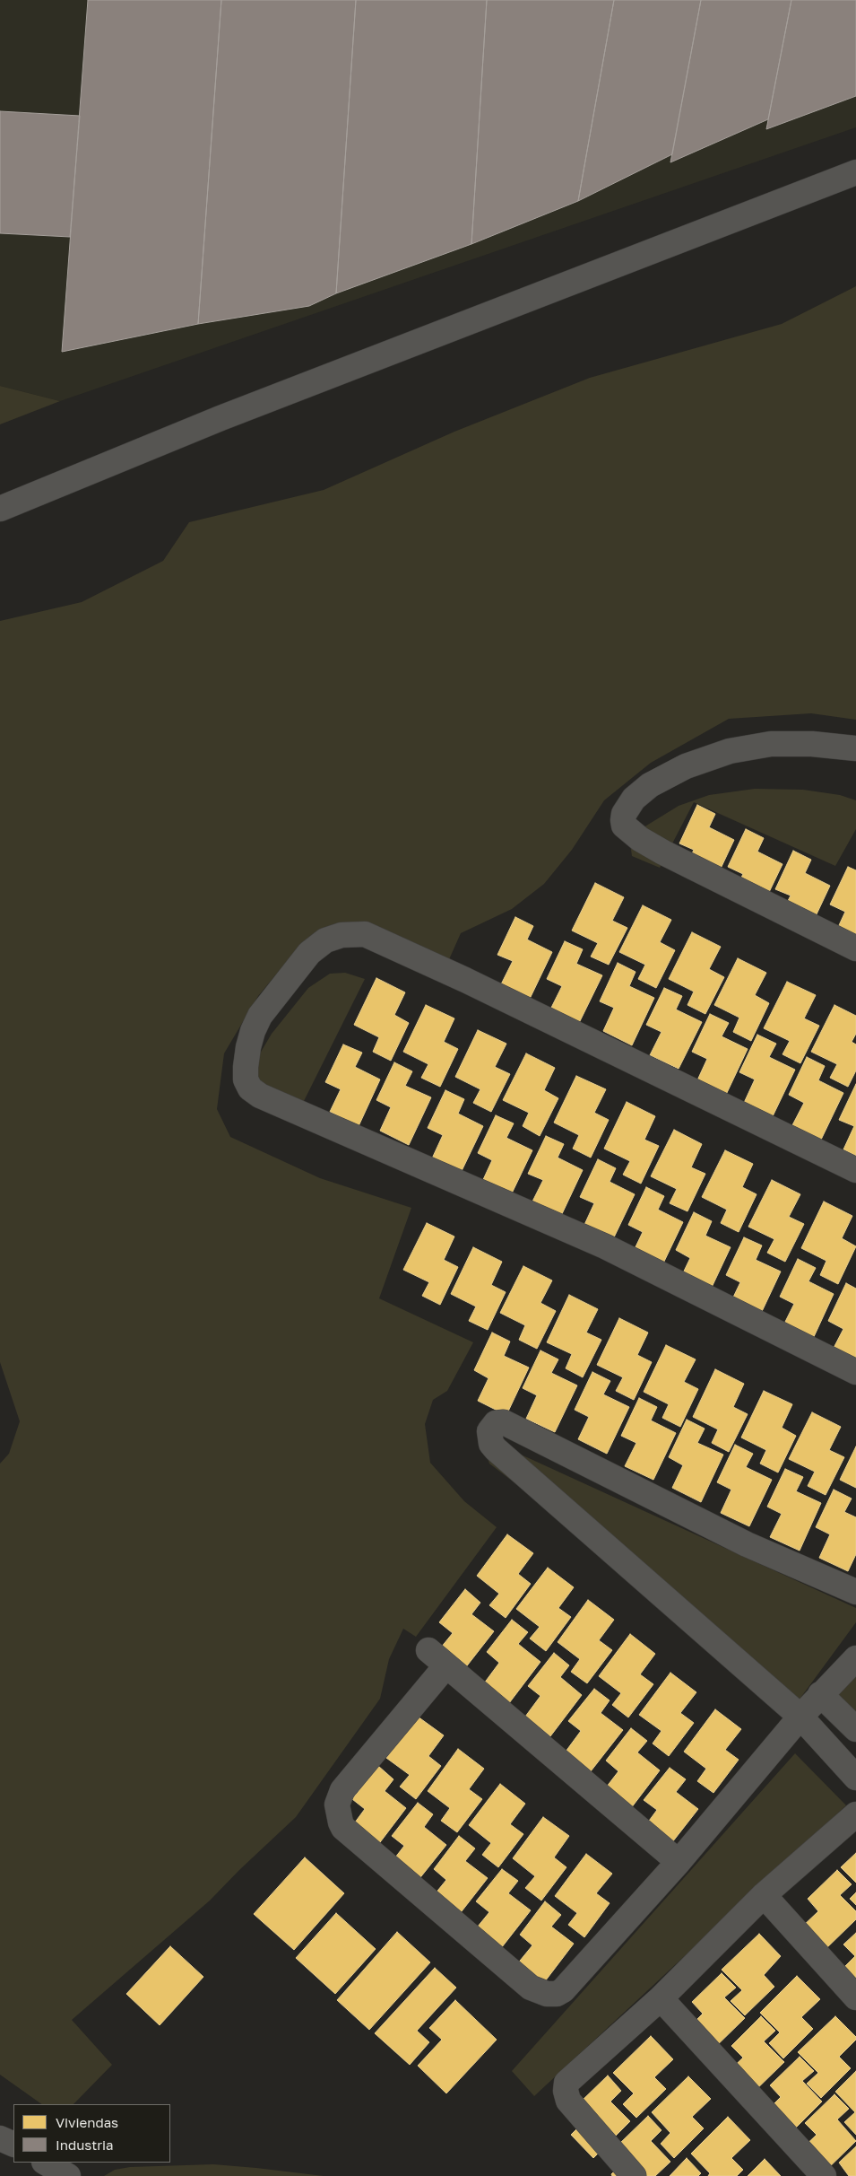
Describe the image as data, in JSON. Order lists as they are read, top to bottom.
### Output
{
  "legend": ["Viviendas", "Industria"]
}
